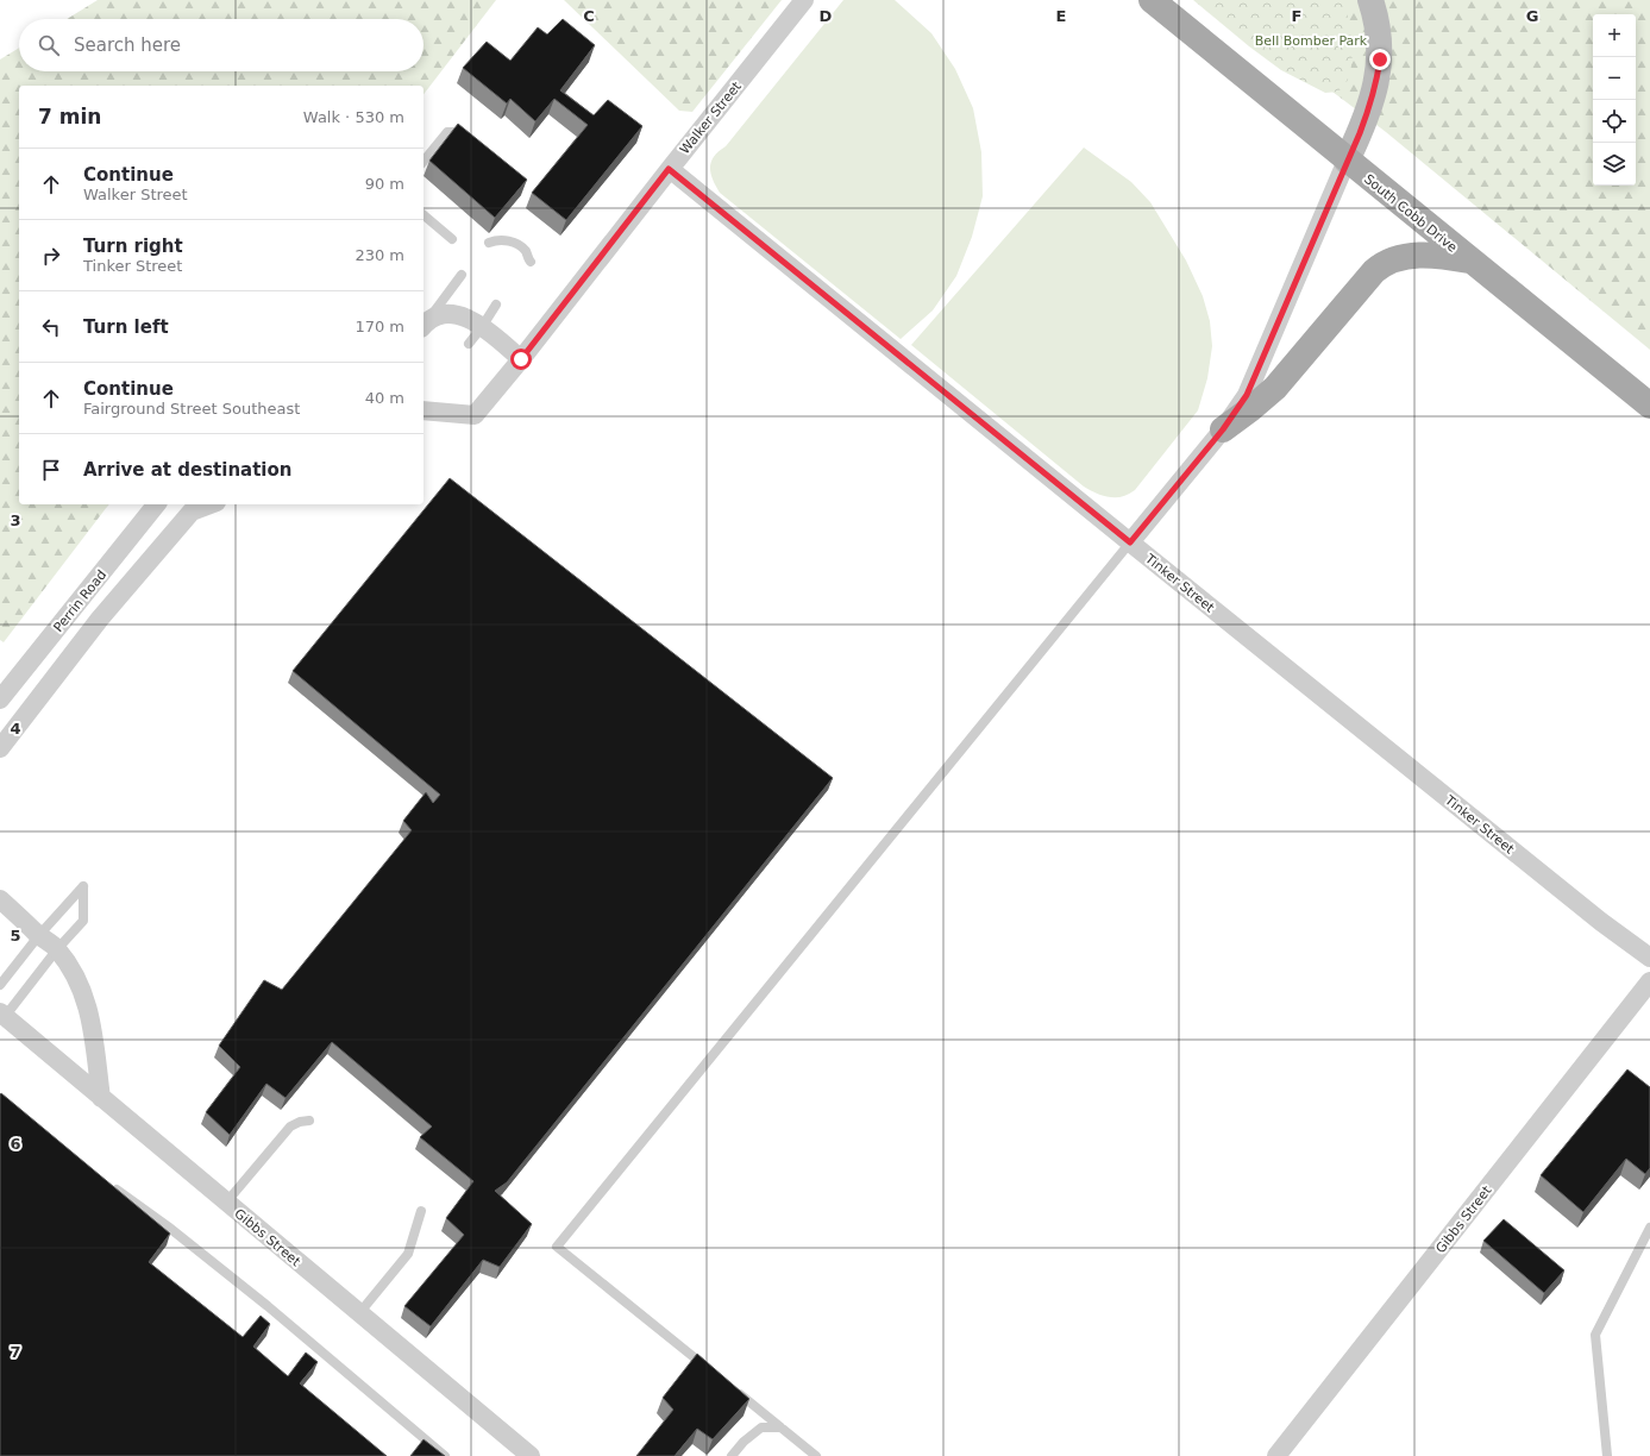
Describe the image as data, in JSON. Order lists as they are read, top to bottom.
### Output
{
  "streets": {
    "main road": ["South Cobb Drive"],
    "street": [
      "Walker Street",
      "Tinker Street",
      "Perrin Road",
      "Gibbs Street"
    ]
  },
  "crossings": [
    ["Walker Street", "Tinker Street"]
  ],
  "parks": ["Bell Bomber Park"],
  "page": {
    "map_buttons": ["+", "−"],
    "search": "Search here",
    "heading": ["7 min", "Walk · 530 m"],
    "list": [
      ["Continue", "Walker Street", "90 m"],
      ["Turn right", "Tinker Street", "230 m"],
      ["Turn left", "170 m"],
      ["Continue", "Fairground Street Southeast", "40 m"],
      "Arrive at destination"
    ]
  },
  "grid": {
    "columns": [
      "C",
      "D",
      "E",
      "F",
      "G"
    ],
    "rows": [
      "3",
      "4",
      "5",
      "6",
      "7"
    ]
  }
}
